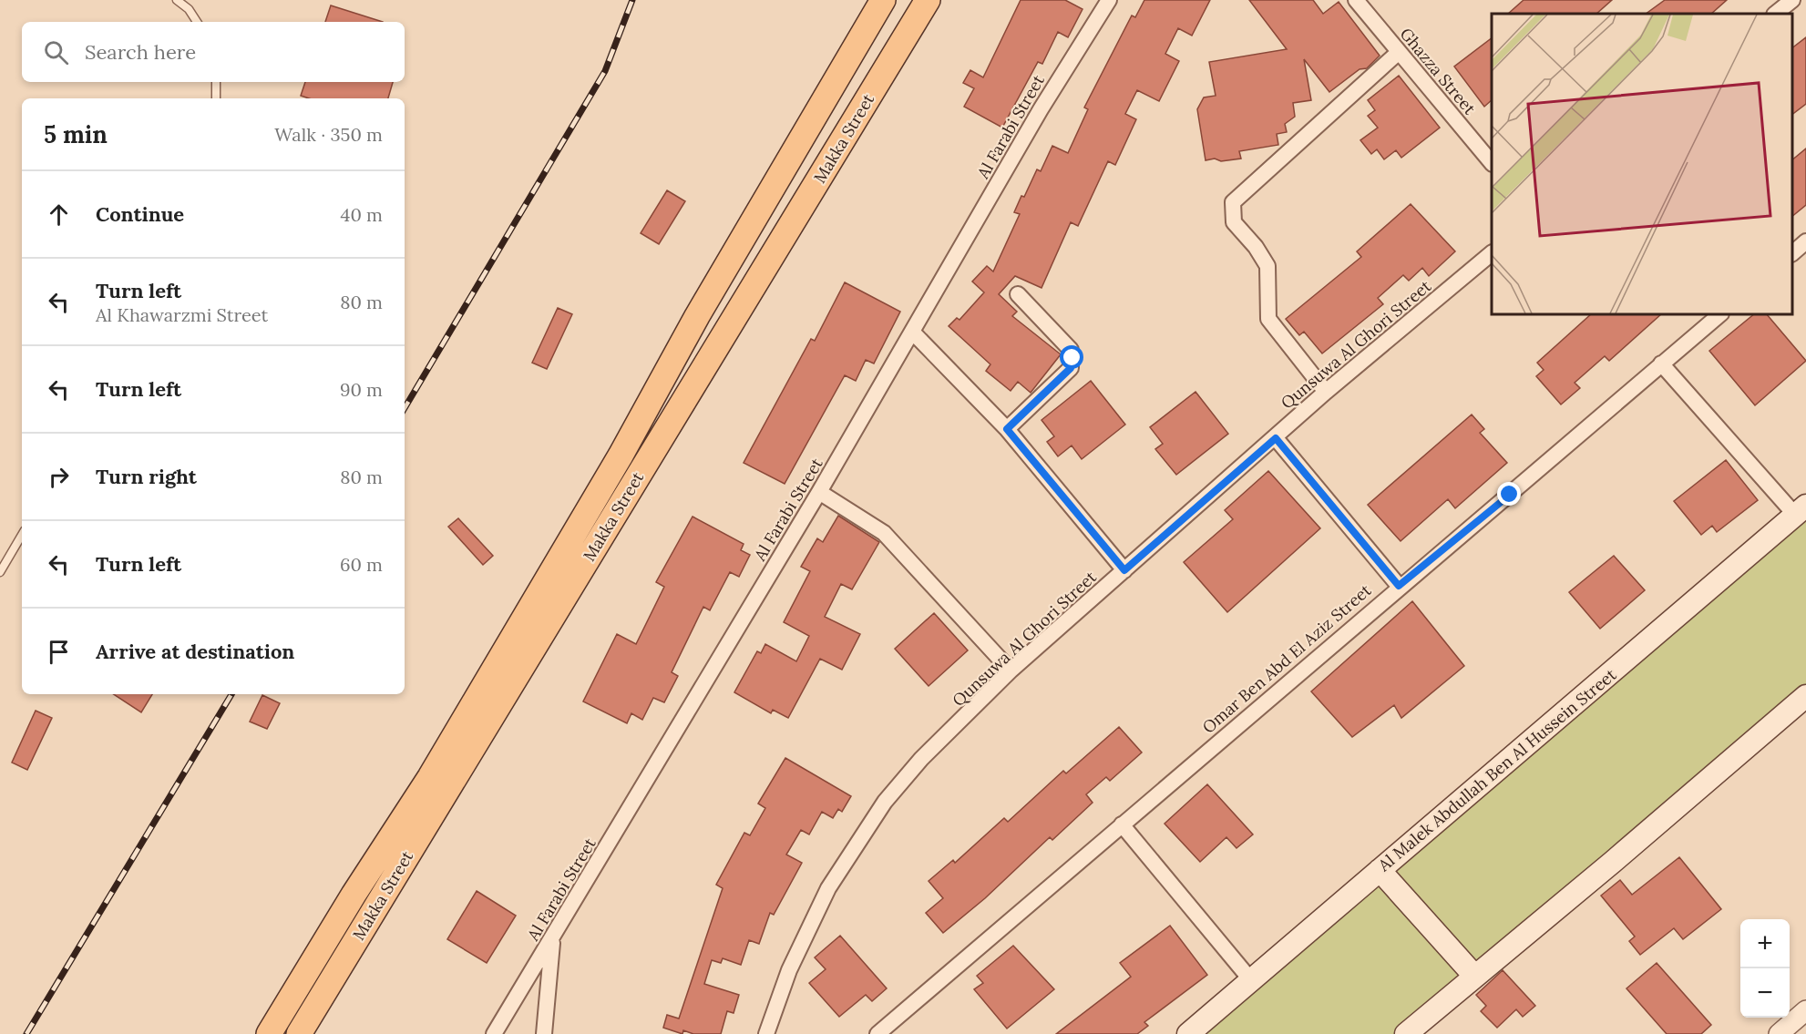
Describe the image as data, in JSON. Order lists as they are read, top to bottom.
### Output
{
  "streets": {
    "main road": ["Makka Street", "Al Malek Abdullah Ben Al Hussein Street"],
    "street": [
      "Ghazza Street",
      "Al Farabi Street",
      "Qunsuwa Al Ghori Street",
      "Omar Ben Abd El Aziz Street"
    ]
  },
  "page": {
    "search": "Search here",
    "heading": ["5 min", "Walk · 350 m"],
    "list": [
      ["Continue", "40 m"],
      ["Turn left", "Al Khawarzmi Street", "80 m"],
      ["Turn left", "90 m"],
      ["Turn right", "80 m"],
      ["Turn left", "60 m"],
      "Arrive at destination"
    ],
    "map_buttons": ["+", "−"]
  }
}
